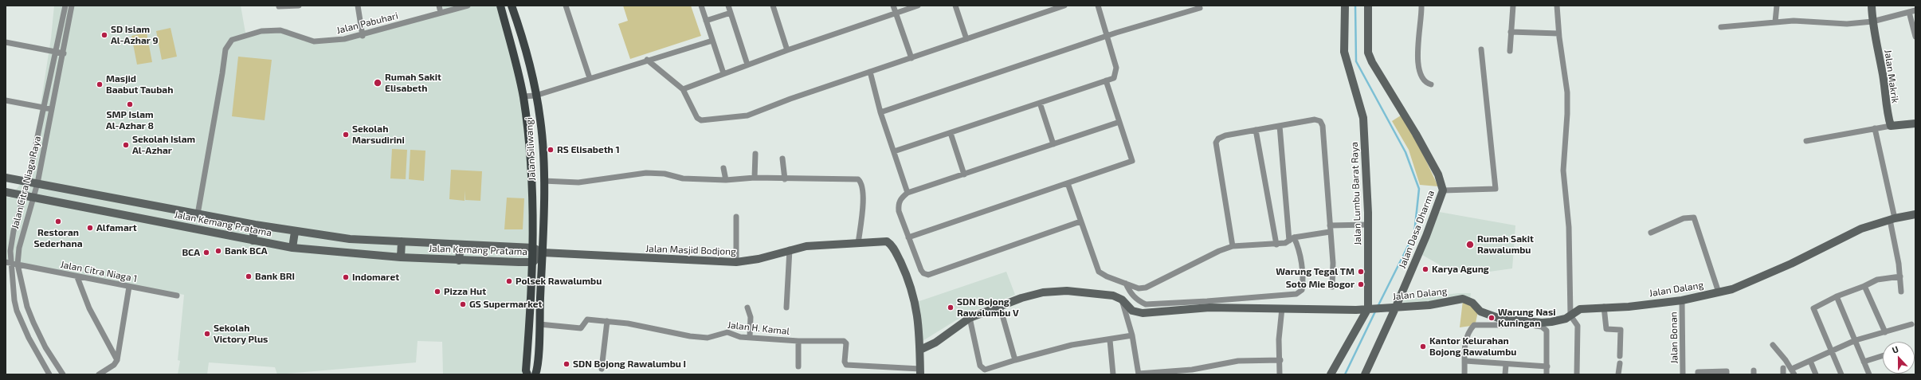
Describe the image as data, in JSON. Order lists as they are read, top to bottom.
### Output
{
  "streets": {
    "main road": ["Jalan Siliwangi"],
    "street": [
      "Jalan Pabuhari",
      "Jalan Makrik",
      "Jalan Citra Niaga Raya",
      "Jalan Lumbu Barat Raya",
      "Jalan Kemang Pratama",
      "Jalan Dasa Dharma",
      "Jalan Masjid Bodjong",
      "Jalan Citra Niaga 1",
      "Jalan Dalang",
      "Jalan H. Kamal",
      "Jalan Bonan"
    ]
  },
  "crossings": [
    ["Jalan Pabuhari", "Jalan Kemang Pratama"],
    ["Jalan Siliwangi", "Jalan Kemang Pratama"],
    ["Jalan Siliwangi", "Jalan Masjid Bodjong"],
    ["Jalan Siliwangi", "Jalan H. Kamal"],
    ["Jalan Citra Niaga Raya", "Jalan Kemang Pratama"],
    ["Jalan Citra Niaga Raya", "Jalan Citra Niaga 1"],
    ["Jalan Lumbu Barat Raya", "Jalan Dalang"],
    ["Jalan Kemang Pratama", "Jalan Masjid Bodjong"],
    ["Jalan Dasa Dharma", "Jalan Dalang"],
    ["Jalan Masjid Bodjong", "Jalan Dalang"],
    ["Jalan Masjid Bodjong", "Jalan H. Kamal"],
    ["Jalan Dalang", "Jalan Bonan"]
  ],
  "places": [
    "SD Islam Al-Azhar 9",
    "Rumah Sakit Elisabeth",
    "Masjid Baabut Taubah",
    "SMP Islam Al-Azhar 8",
    "Sekolah Marsudirini",
    "Sekolah Islam Al-Azhar",
    "RS Elisabeth 1",
    "Restoran Sederhana",
    "Alfamart",
    "Rumah Sakit Rawalumbu",
    "Bank BCA",
    "BCA",
    "Karya Agung",
    "Warung Tegal TM",
    "Bank BRI",
    "Indomaret",
    "Polsek Rawalumbu",
    "Soto Mie Bogor",
    "Pizza Hut",
    "GS Supermarket",
    "SDN Bojong Rawalumbu V",
    "Warung Nasi Kuningan",
    "Sekolah Victory Plus",
    "Kantor Kelurahan Bojong Rawalumbu",
    "SDN Bojong Rawalumbu I"
  ],
  "north": "top"
}
